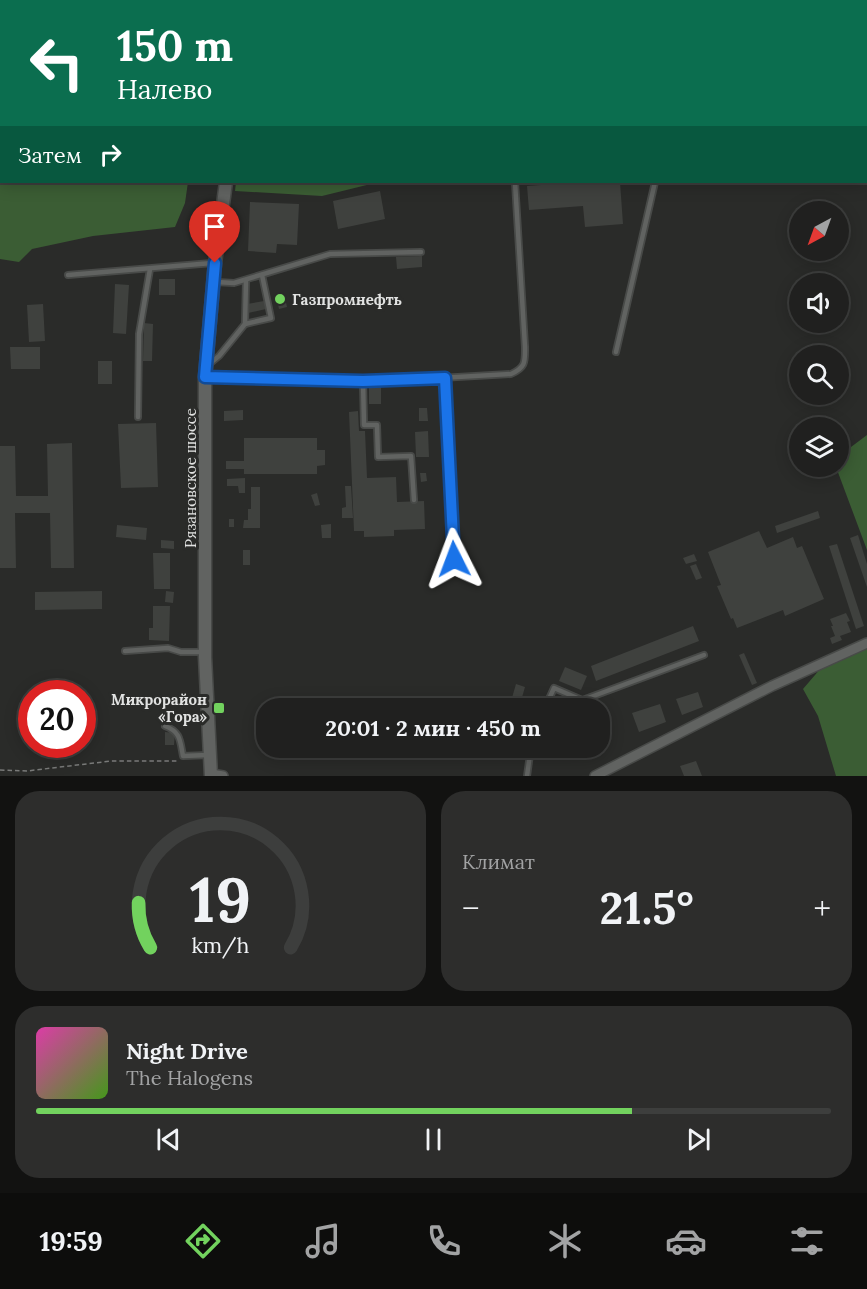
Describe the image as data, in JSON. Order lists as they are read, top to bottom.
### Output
{
  "streets": {
    "main road": ["Рязановское шоссе"]
  },
  "places": {
    "other": ["Газпромнефть"],
    "transit": ["Микрорайон «Гора»"]
  },
  "north": "bottom left",
  "page": {
    "turn": ["150 m", "Налево"],
    "then": "Затем",
    "limit": "20",
    "trip": "20:01 · 2 мин · 450 m",
    "tile": "Климат",
    "heat": ["−", "21.5°", "+"],
    "song": ["Night Drive", "The Halogens"],
    "tabs": "19:59",
    "gauge": ["19", "km/h"]
  }
}
